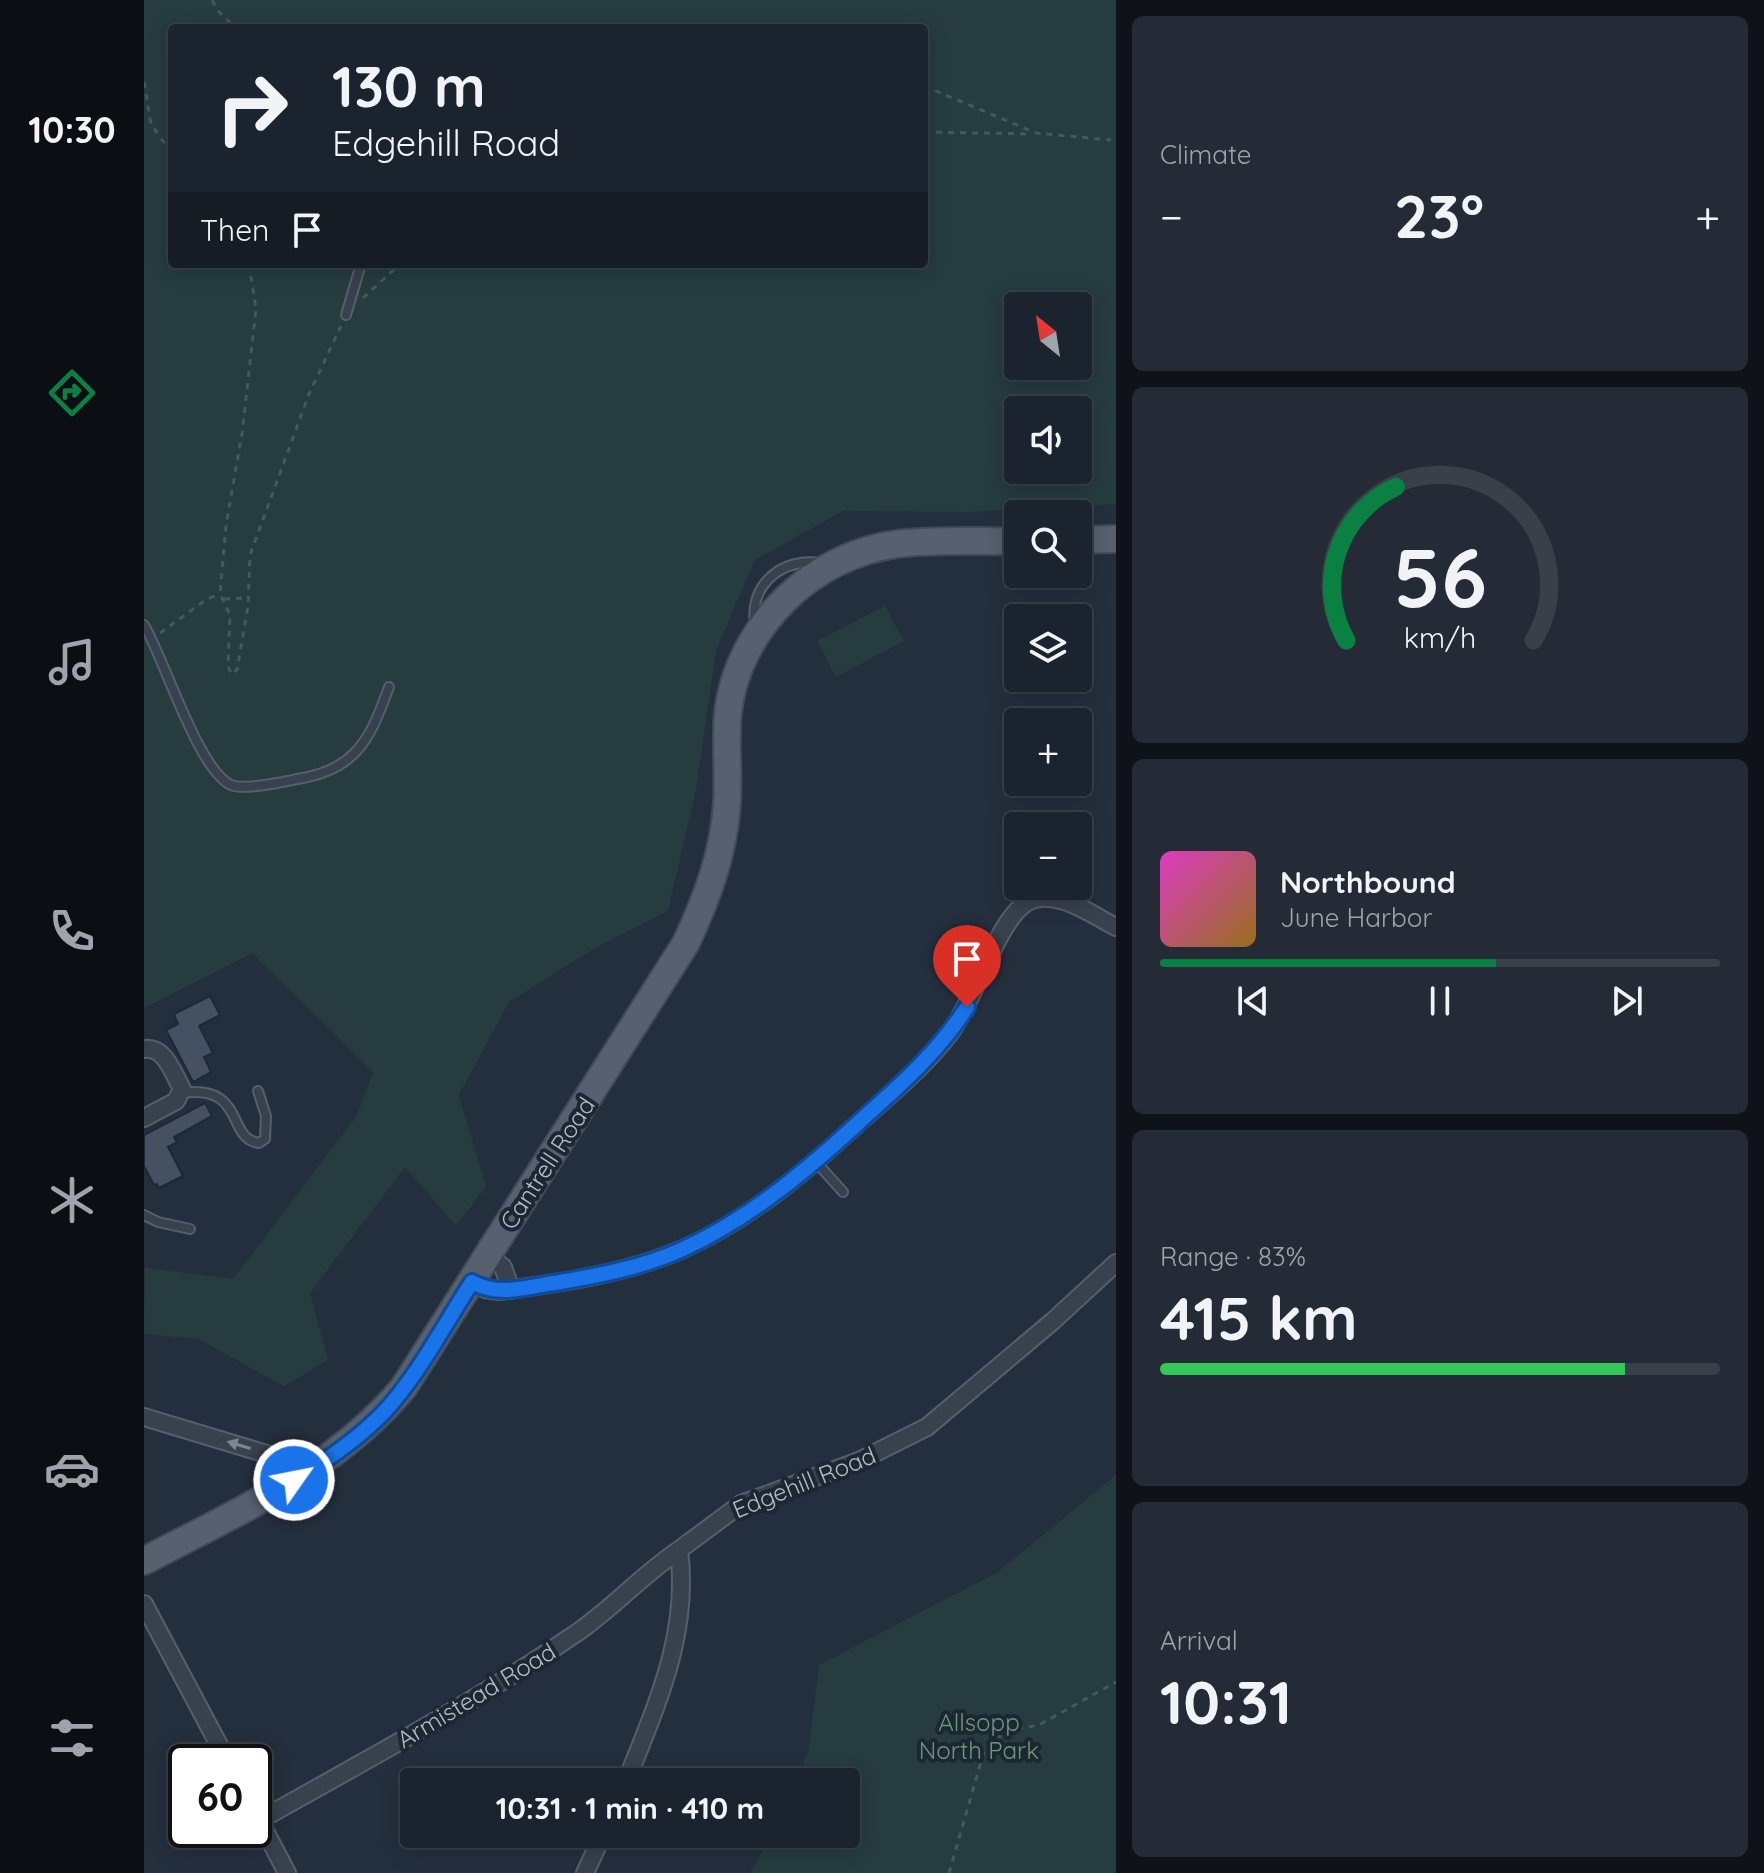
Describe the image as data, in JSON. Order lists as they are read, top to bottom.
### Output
{
  "streets": {
    "main road": ["Cantrell Road"],
    "street": ["Edgehill Road", "Armistead Road"]
  },
  "crossings": [
    ["Edgehill Road", "Armistead Road"]
  ],
  "parks": ["Allsopp North Park"],
  "north": "top left",
  "page": {
    "tabs": "10:30",
    "tile": [
      "Climate",
      ["Range · 83%", "415 km"],
      ["Arrival", "10:31"]
    ],
    "turn": ["130 m", "Edgehill Road"],
    "heat": ["−", "23°", "+"],
    "then": "Then",
    "map_buttons": ["+", "−"],
    "song": ["Northbound", "June Harbor"],
    "limit": "60",
    "trip": "10:31 · 1 min · 410 m",
    "gauge": ["56", "km/h"]
  }
}
